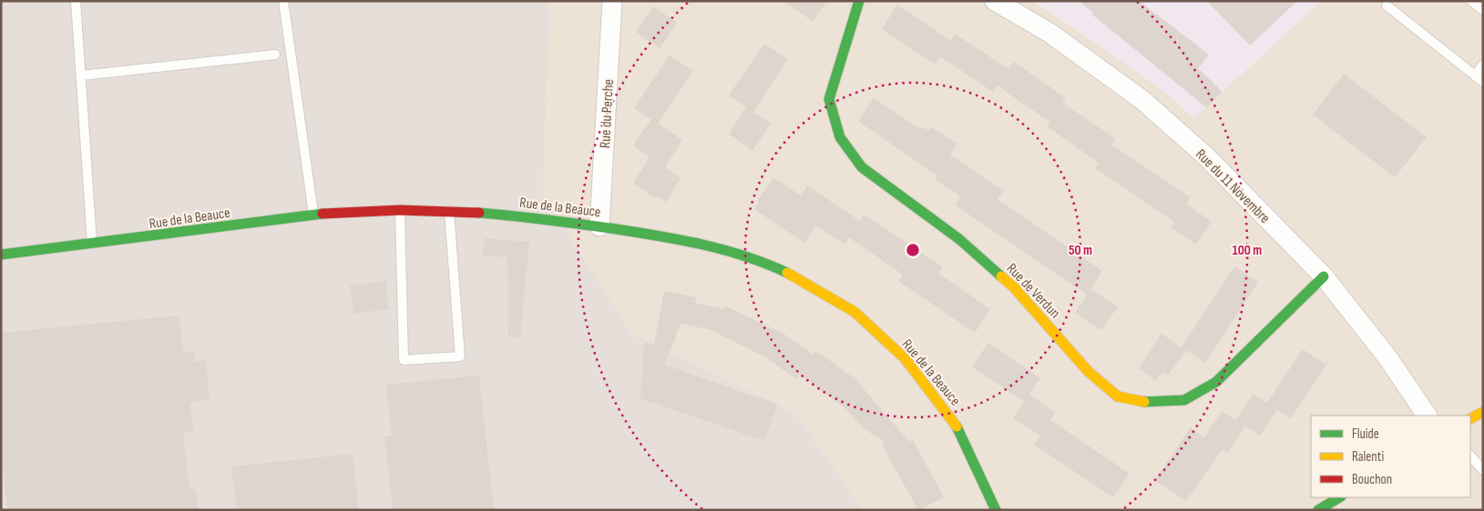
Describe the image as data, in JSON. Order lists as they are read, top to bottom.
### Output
{
  "streets": {
    "street": [
      "Rue du Perche",
      "Rue du 11 Novembre",
      "Rue de la Beauce",
      "Rue de Verdun"
    ]
  },
  "crossings": [
    ["Rue du Perche", "Rue de la Beauce"],
    ["Rue du 11 Novembre", "Rue de Verdun"]
  ],
  "legend": ["Fluide", "Ralenti", "Bouchon"],
  "rings": ["50 m", "100 m"]
}
